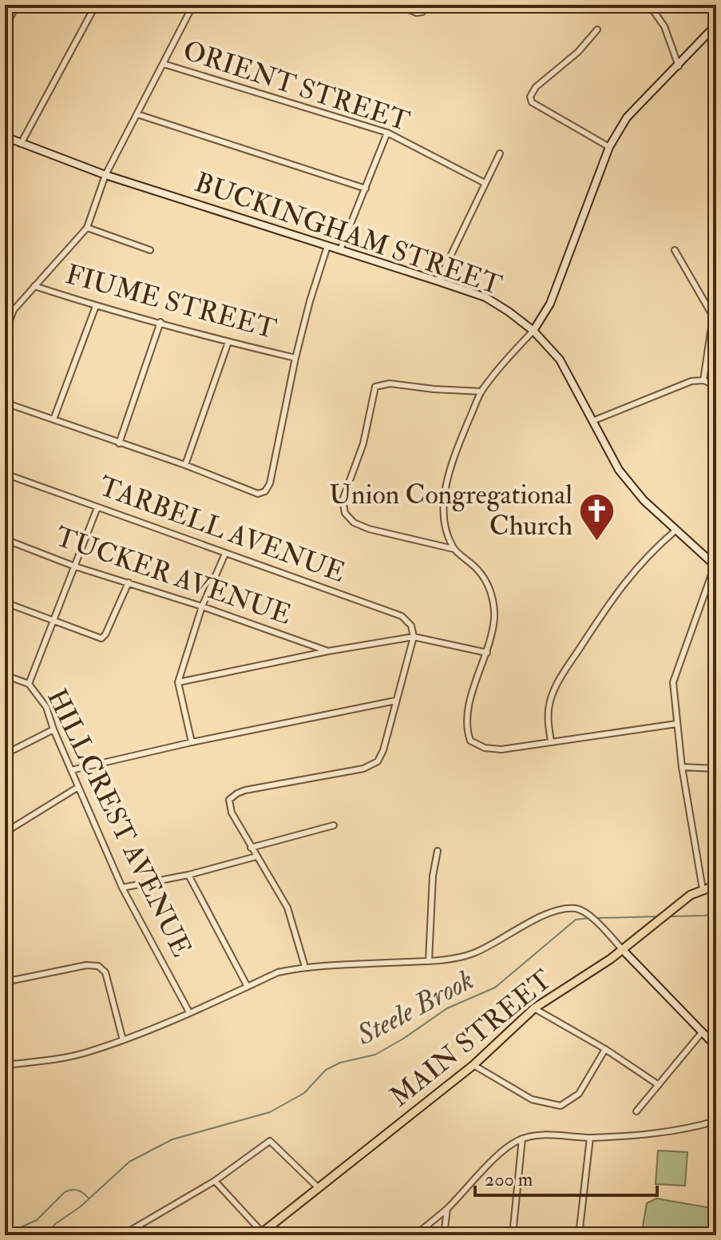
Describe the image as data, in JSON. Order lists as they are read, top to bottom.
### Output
{
  "streets": {
    "main road": ["BUCKINGHAM STREET", "MAIN STREET"],
    "street": [
      "ORIENT STREET",
      "FIUME STREET",
      "TARBELL AVENUE",
      "TUCKER AVENUE",
      "HILLCREST AVENUE"
    ]
  },
  "crossings": [
    ["TARBELL AVENUE", "HILLCREST AVENUE"],
    ["TUCKER AVENUE", "HILLCREST AVENUE"]
  ],
  "water": ["Steele Brook"],
  "places": {
    "church": ["Union Congregational Church"]
  },
  "scale_bar": "200 m"
}
